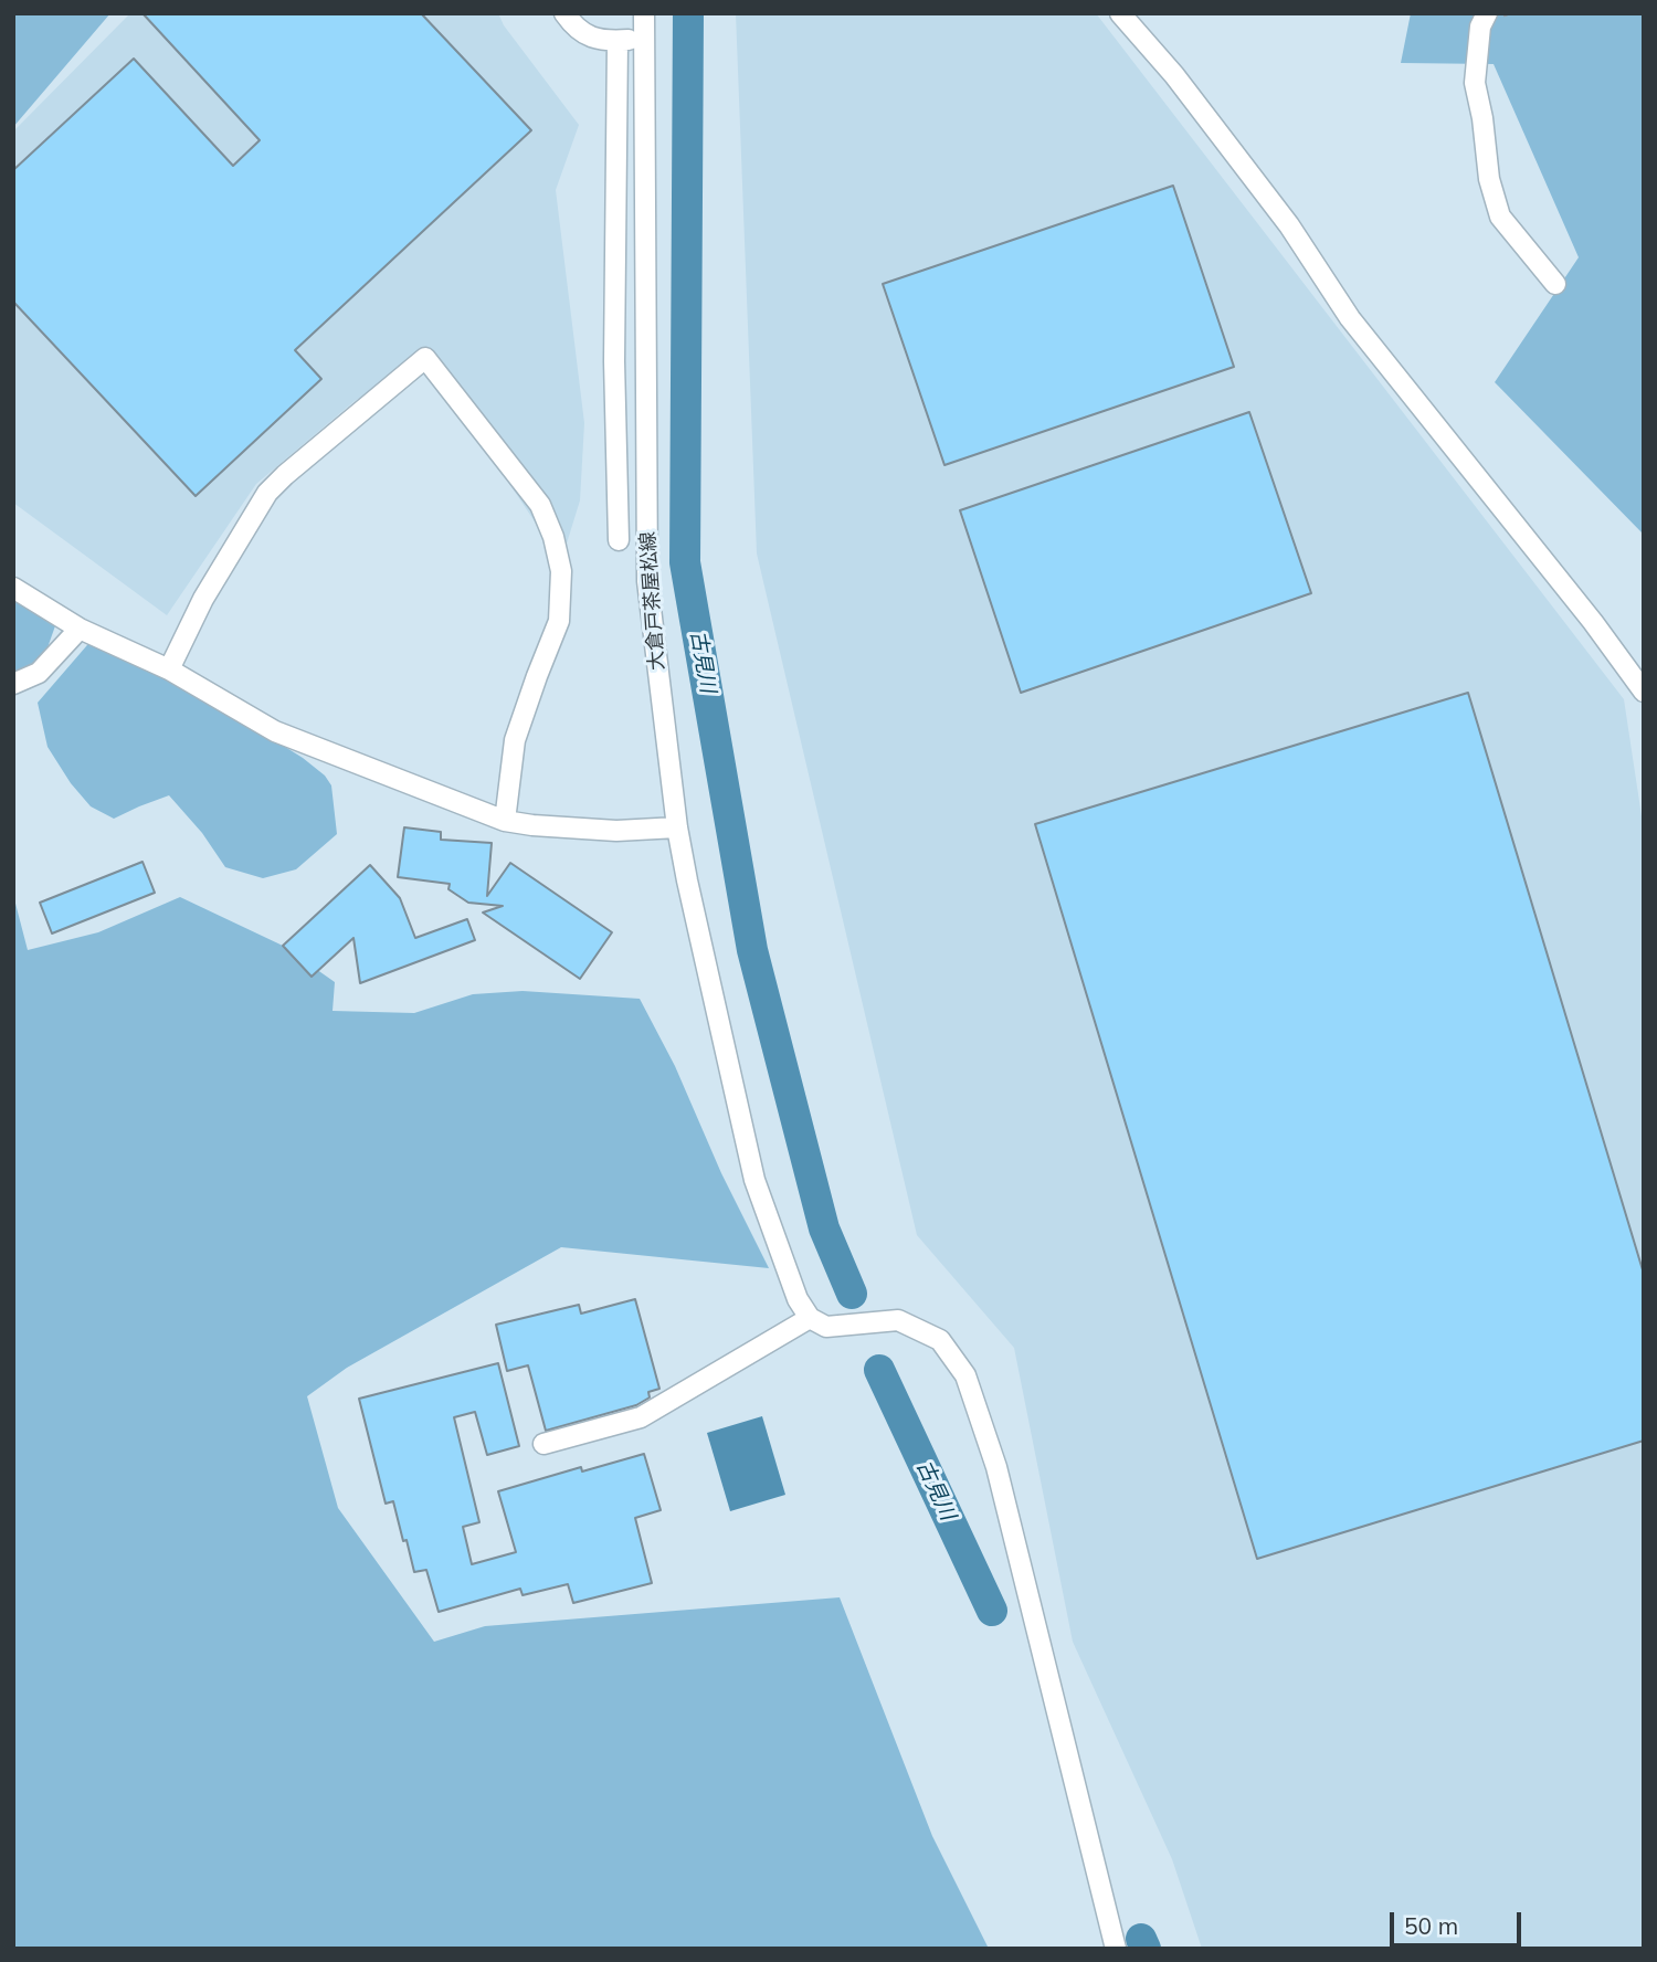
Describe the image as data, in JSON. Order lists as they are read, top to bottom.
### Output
{
  "streets": {
    "street": ["大倉戸茶屋松線"]
  },
  "water": ["古見川"],
  "scale_bar": "50 m"
}
